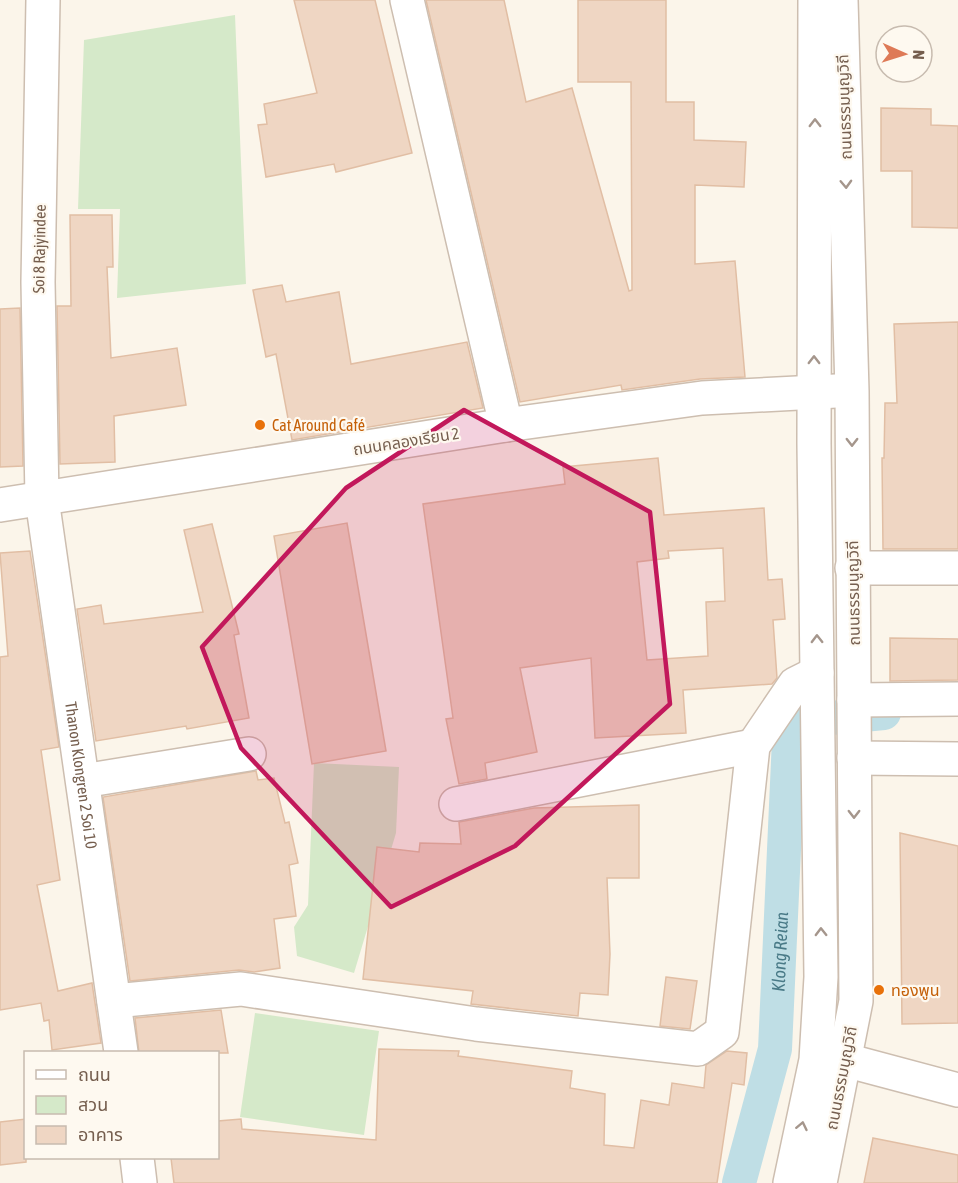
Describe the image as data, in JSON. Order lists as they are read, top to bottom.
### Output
{
  "streets": {
    "street": [
      "ถนนธรรมนูญวิถี",
      "Soi 8 Rajyindee",
      "ถนนคลองเรียน 2",
      "Thanon Klongren 2 Soi 10"
    ]
  },
  "crossings": [
    ["ถนนธรรมนูญวิถี", "ถนนคลองเรียน 2"],
    ["Soi 8 Rajyindee", "ถนนคลองเรียน 2"],
    ["Soi 8 Rajyindee", "Thanon Klongren 2 Soi 10"],
    ["ถนนคลองเรียน 2", "Thanon Klongren 2 Soi 10"]
  ],
  "water": ["Klong Reian"],
  "places": ["Cat Around Café", "ทองพูน"],
  "legend": ["ถนน", "สวน", "อาคาร"],
  "north": "right"
}
